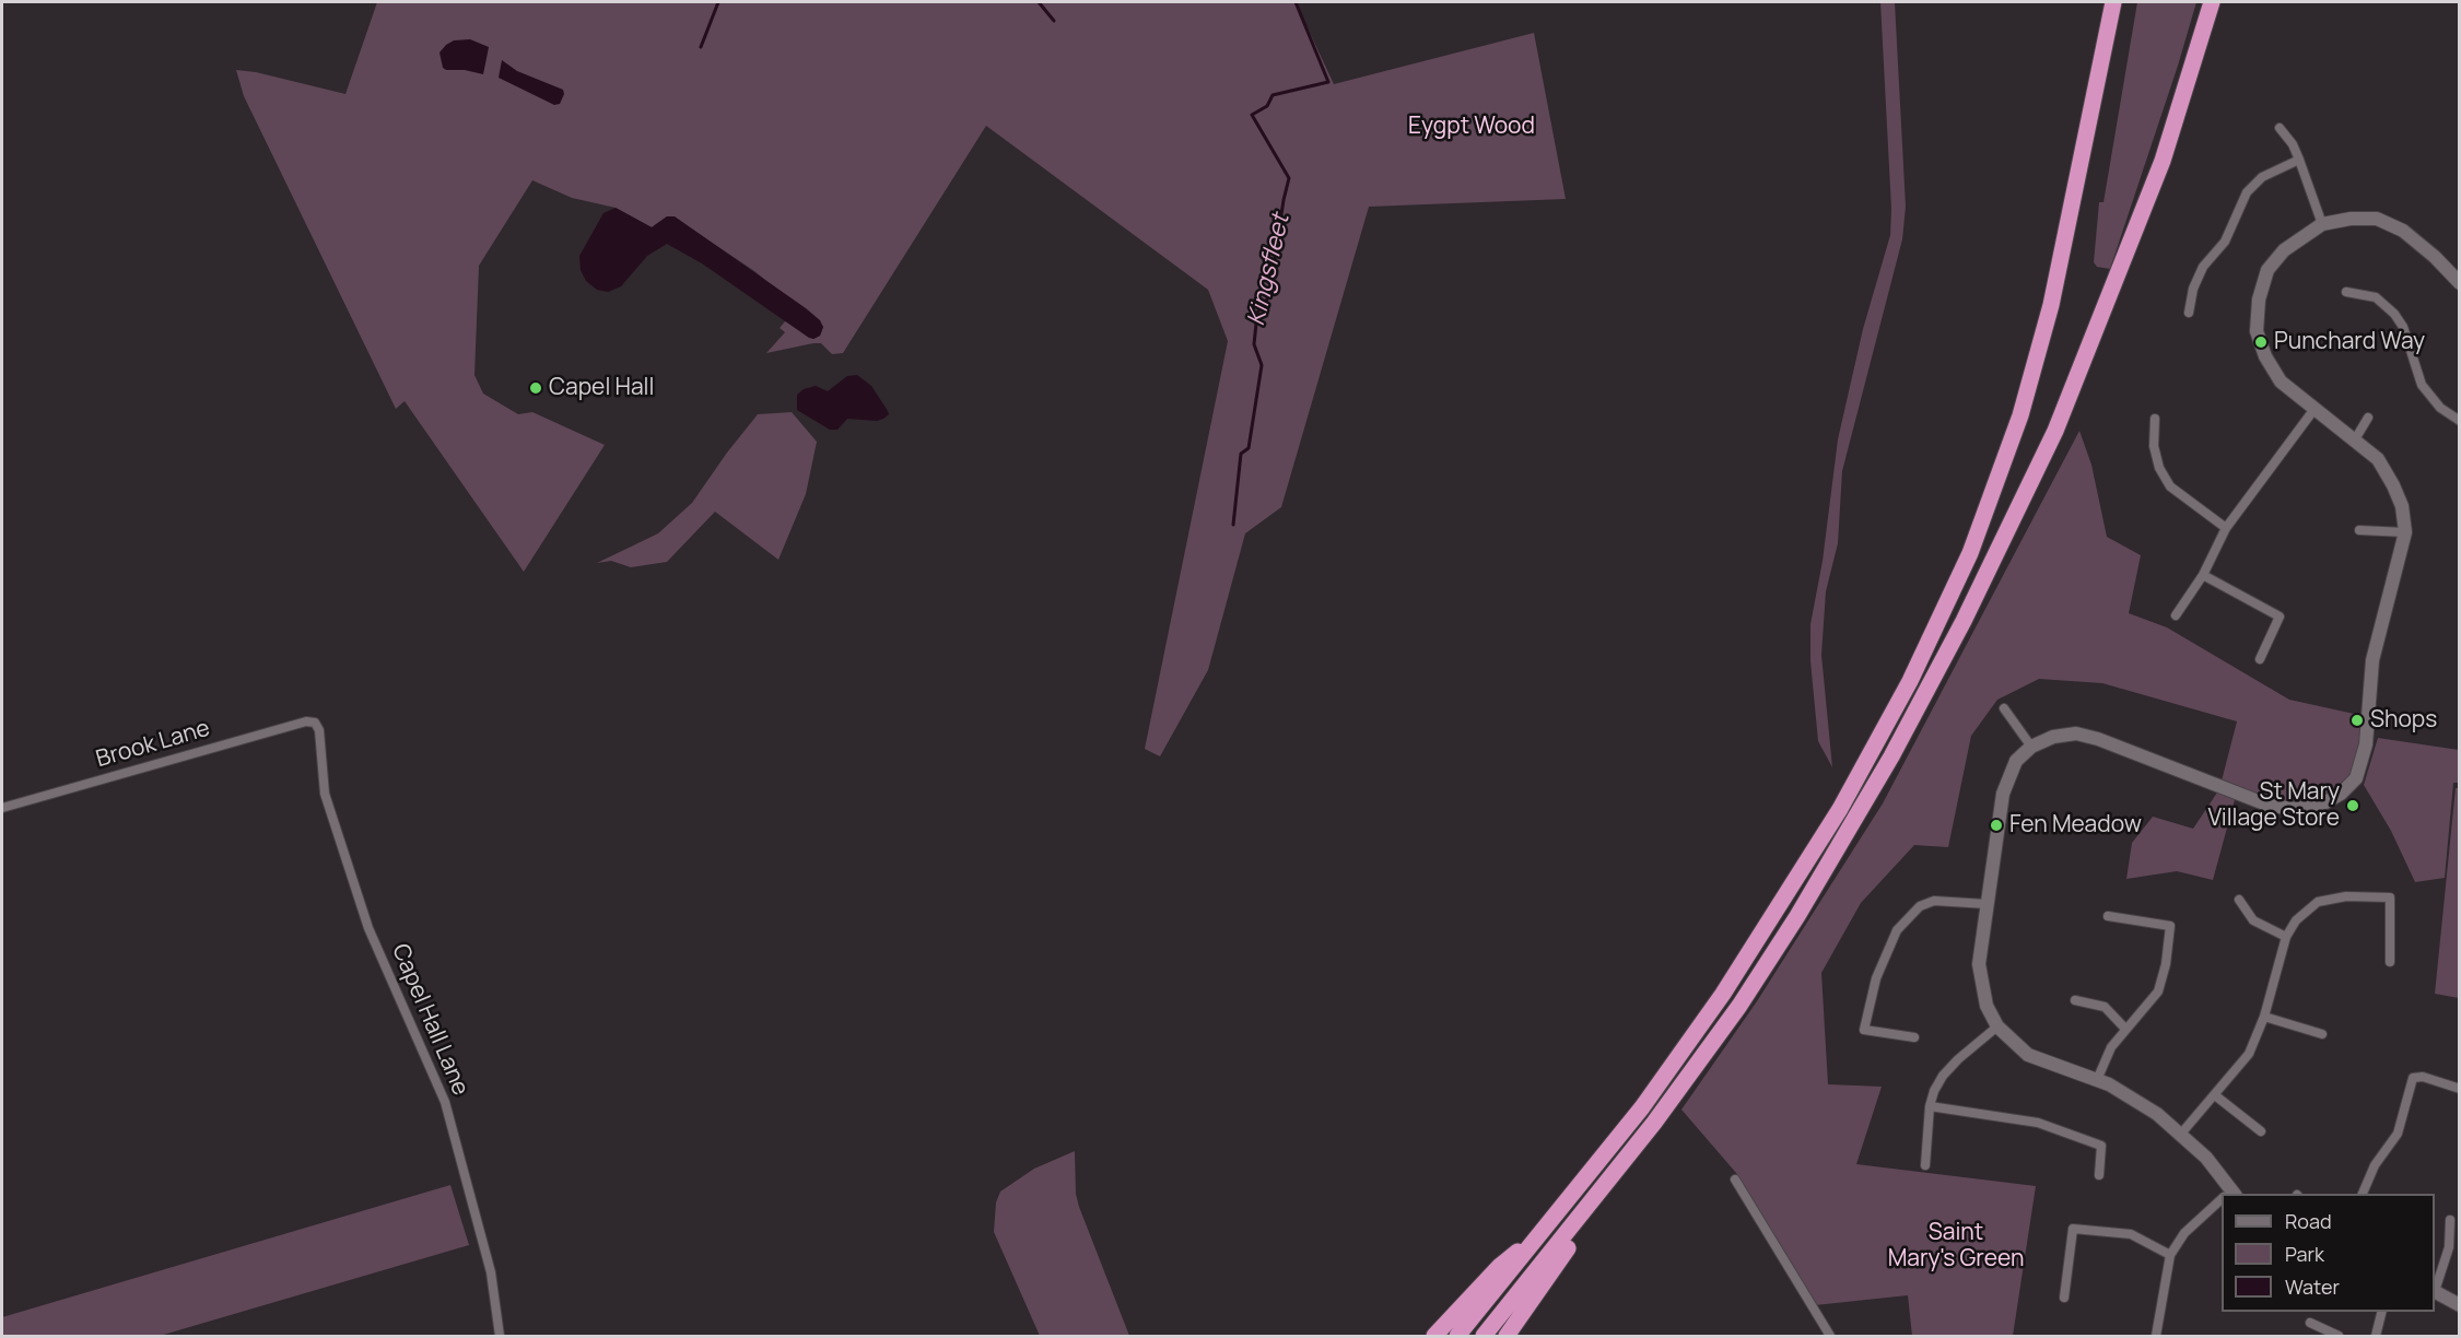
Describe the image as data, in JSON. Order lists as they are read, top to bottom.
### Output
{
  "streets": {
    "street": ["Brook Lane", "Capel Hall Lane"]
  },
  "crossings": [
    ["Brook Lane", "Capel Hall Lane"]
  ],
  "water": ["Kingsfleet"],
  "parks": ["Eygpt Wood", "Saint Mary's Green"],
  "places": [
    "Punchard Way",
    "Capel Hall",
    "Shops",
    "St Mary Village Store",
    "Fen Meadow"
  ],
  "legend": ["Road", "Park", "Water"]
}
